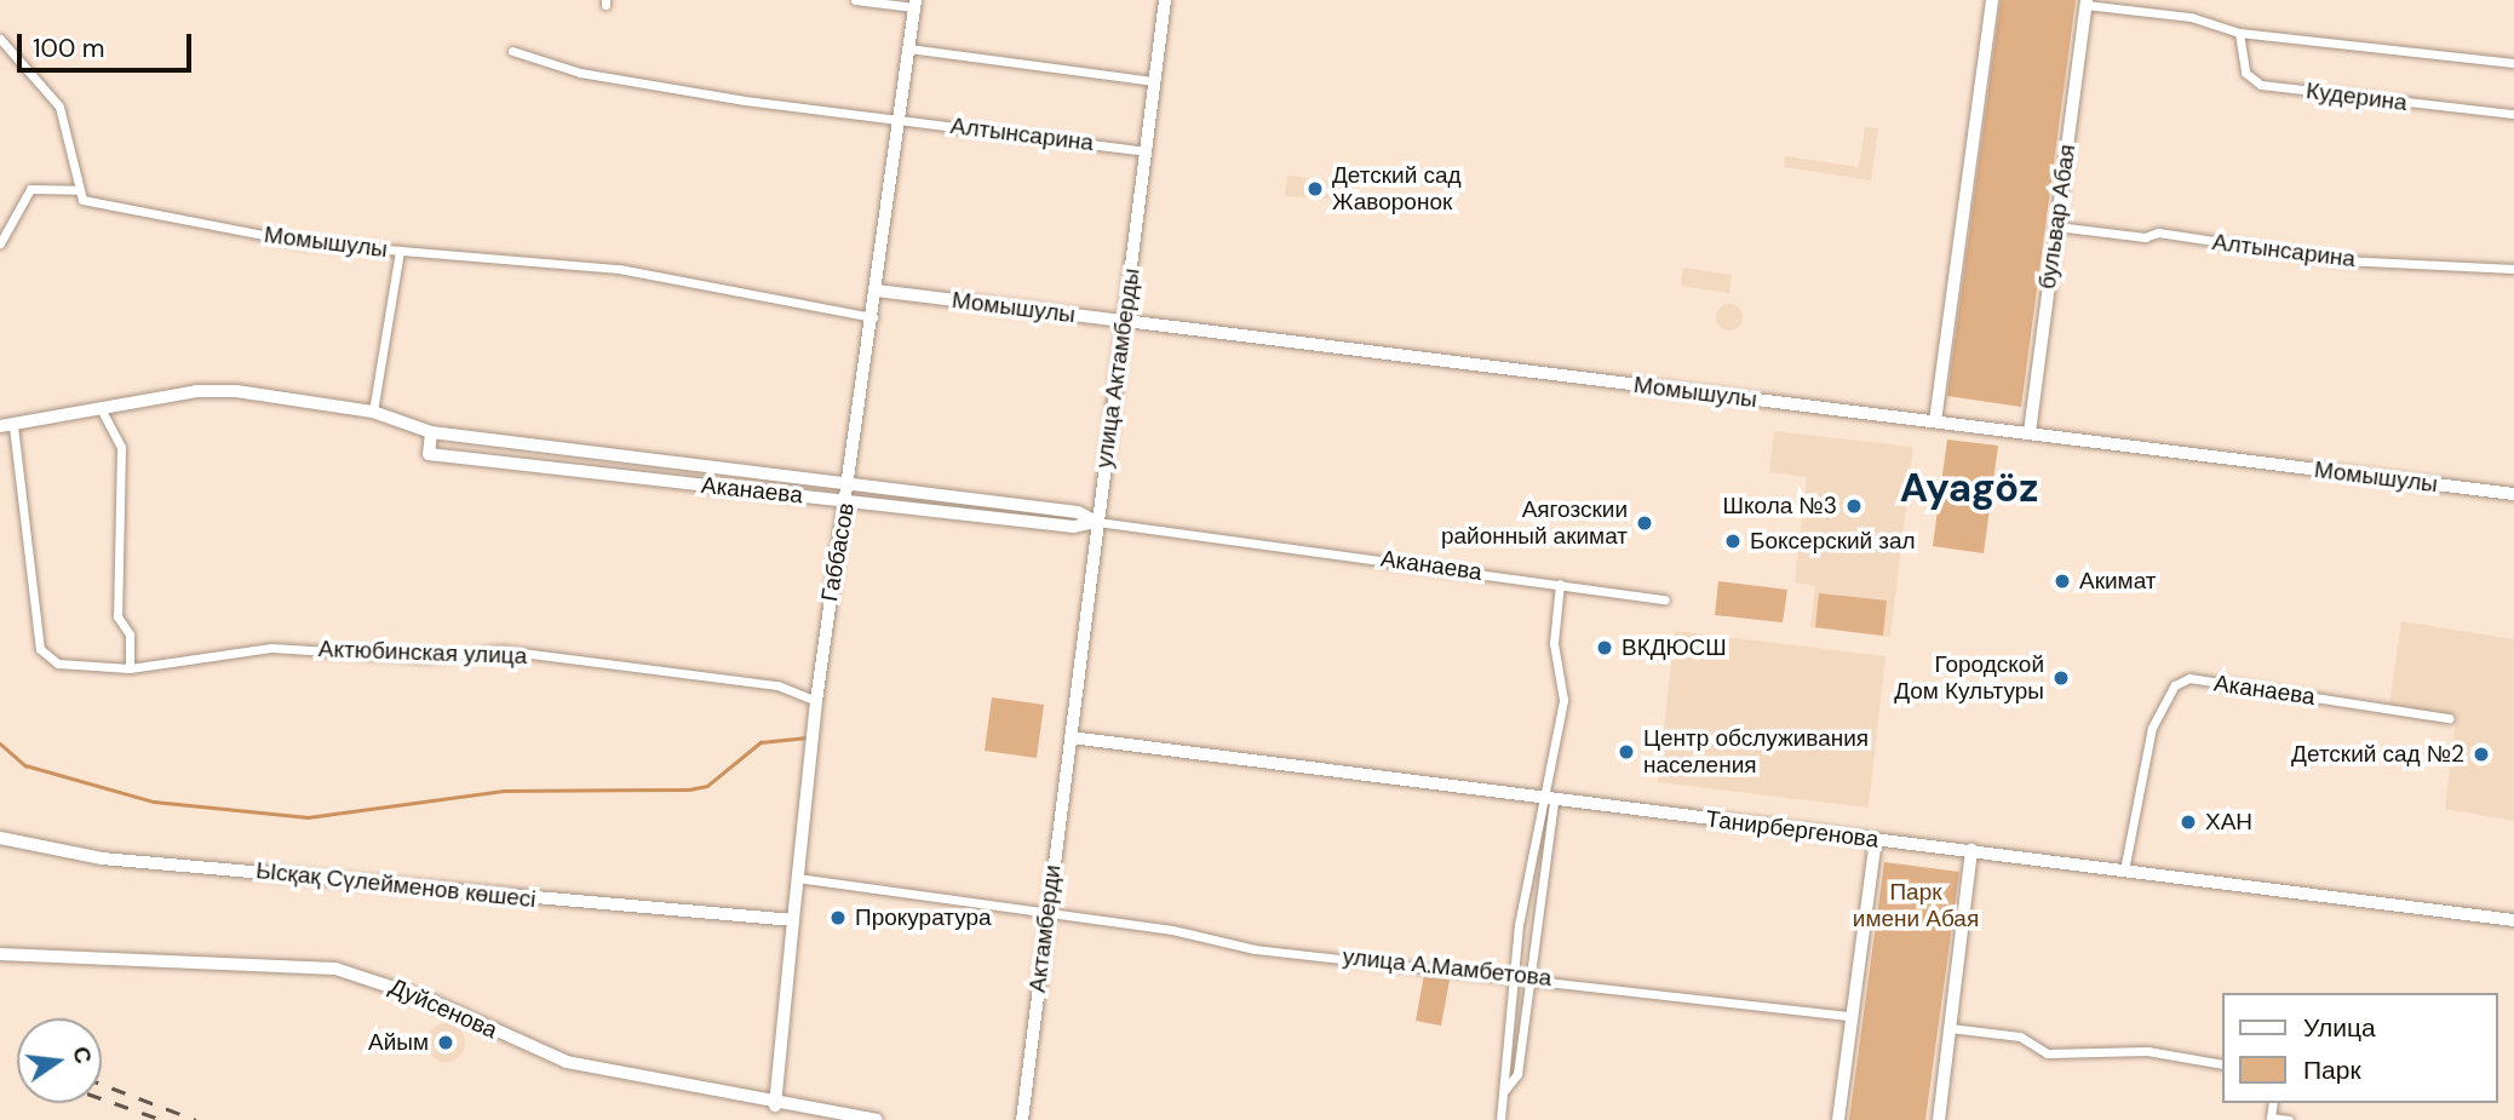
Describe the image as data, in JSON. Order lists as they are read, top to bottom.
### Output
{
  "streets": {
    "main road": [
      "бульвар Абая",
      "Момышулы",
      "улица Актамберды",
      "Габбасов",
      "Ысқақ Сүлейменов көшесі",
      "Актамберди",
      "Дуйсенова"
    ],
    "street": [
      "Кудерина",
      "Алтынсарина",
      "Аканаева",
      "Актюбинская улица",
      "Танирбергенова",
      "улица А.Мамбетова"
    ]
  },
  "crossings": [
    ["Алтынсарина", "бульвар Абая"],
    ["Алтынсарина", "улица Актамберды"],
    ["Алтынсарина", "Габбасов"],
    ["бульвар Абая", "Момышулы"],
    ["Момышулы", "улица Актамберды"],
    ["Момышулы", "Габбасов"],
    ["улица Актамберды", "Аканаева"],
    ["улица Актамберды", "Танирбергенова"],
    ["улица Актамберды", "Актамберди"],
    ["Аканаева", "Габбасов"],
    ["Аканаева", "Актюбинская улица"],
    ["Аканаева", "Танирбергенова"],
    ["Габбасов", "Актюбинская улица"],
    ["Габбасов", "Ысқақ Сүлейменов көшесі"],
    ["Габбасов", "улица А.Мамбетова"],
    ["Габбасов", "Дуйсенова"],
    ["Танирбергенова", "Актамберди"],
    ["Актамберди", "улица А.Мамбетова"]
  ],
  "districts": ["Ayagöz"],
  "parks": ["Парк имени Абая"],
  "places": [
    "Детский сад Жаворонок",
    "Школа №3",
    "Аягозскии районный акимат",
    "Боксерский зал",
    "Акимат",
    "ВКДЮСШ",
    "Городской Дом Культуры",
    "Центр обслуживания населения",
    "Детский сад №2",
    "ХАН",
    "Прокуратура",
    "Айым"
  ],
  "legend": ["Улица", "Парк"],
  "scale_bar": "100 m",
  "north": "right"
}
